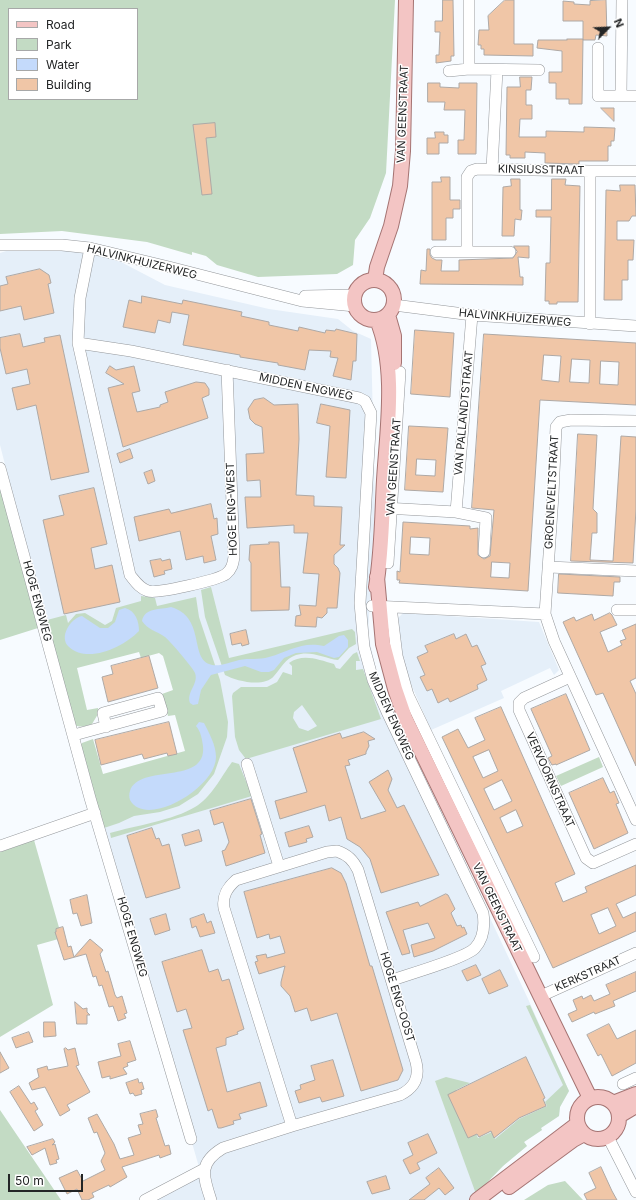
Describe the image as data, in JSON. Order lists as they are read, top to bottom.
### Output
{
  "streets": {
    "main road": ["VAN GEENSTRAAT"],
    "street": [
      "KINSIUSSTRAAT",
      "HALVINKHUIZERWEG",
      "MIDDEN ENGWEG",
      "VAN PALLANDTSTRAAT",
      "GROENEVELTSTRAAT",
      "HOGE ENG-WEST",
      "HOGE ENGWEG",
      "VERVOORNSTRAAT",
      "KERKSTRAAT",
      "HOGE ENG-OOST"
    ]
  },
  "crossings": [
    ["VAN GEENSTRAAT", "HALVINKHUIZERWEG"],
    ["VAN GEENSTRAAT", "KERKSTRAAT"],
    ["HALVINKHUIZERWEG", "VAN PALLANDTSTRAAT"],
    ["HALVINKHUIZERWEG", "HOGE ENG-WEST"],
    ["MIDDEN ENGWEG", "HOGE ENG-WEST"],
    ["MIDDEN ENGWEG", "HOGE ENG-OOST"]
  ],
  "legend": [
    "Road",
    "Park",
    "Water",
    "Building"
  ],
  "scale_bar": "50 m",
  "north": "top right"
}
